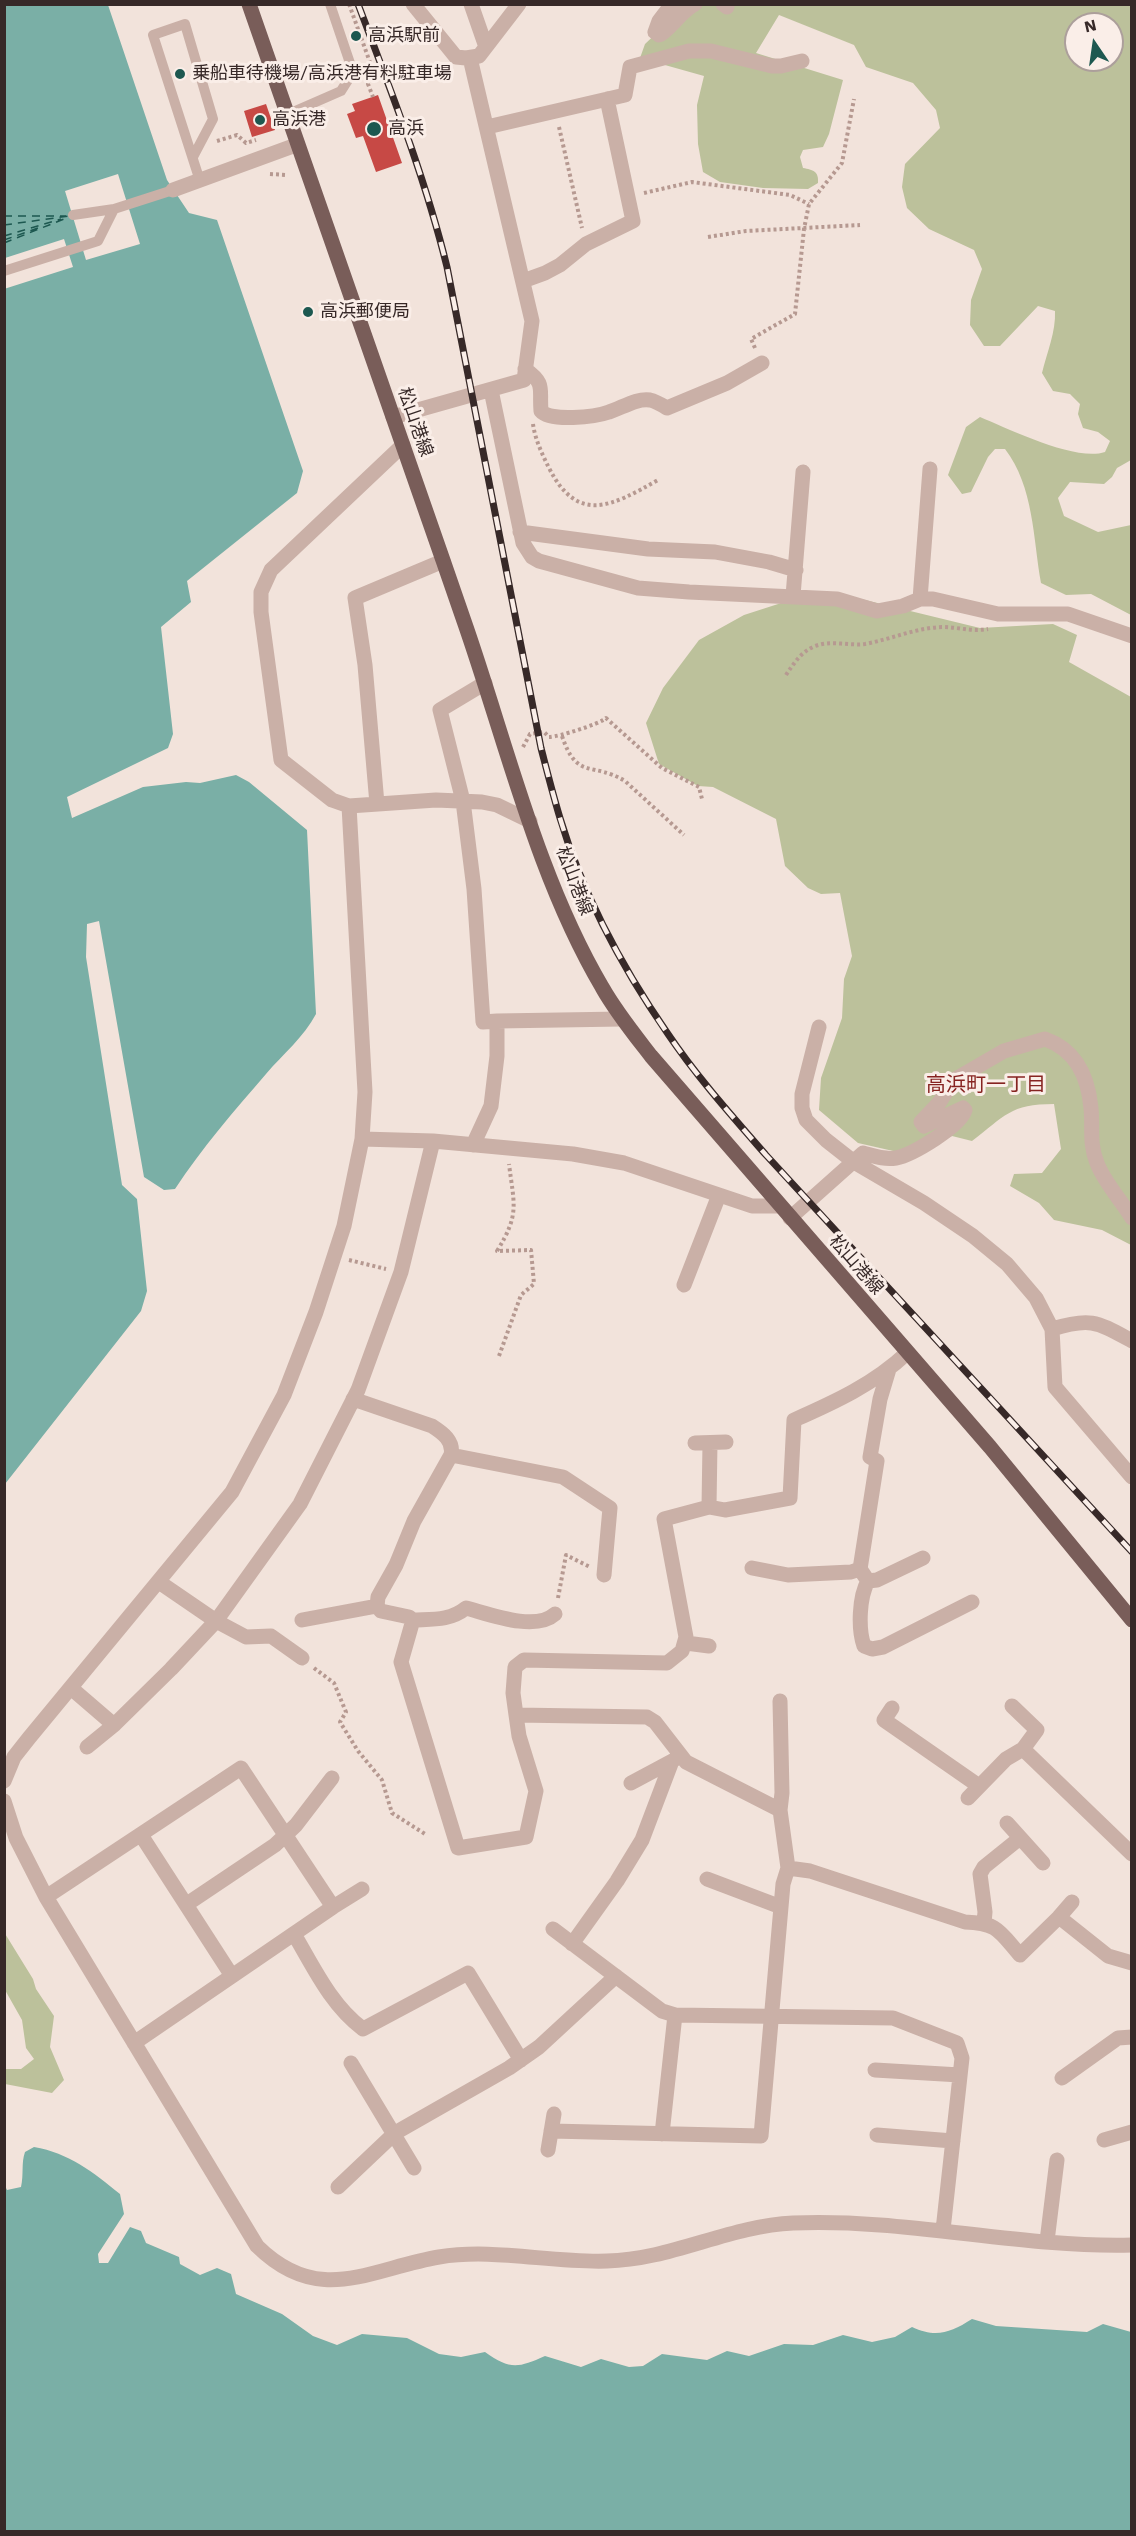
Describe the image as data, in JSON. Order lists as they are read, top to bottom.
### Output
{
  "streets": {
    "main road": ["松山港線"]
  },
  "districts": ["高浜町一丁目"],
  "places": [
    "高浜駅前",
    "乗船車待機場/高浜港有料駐車場",
    "高浜港",
    "高浜",
    "高浜郵便局"
  ],
  "north": "top"
}
